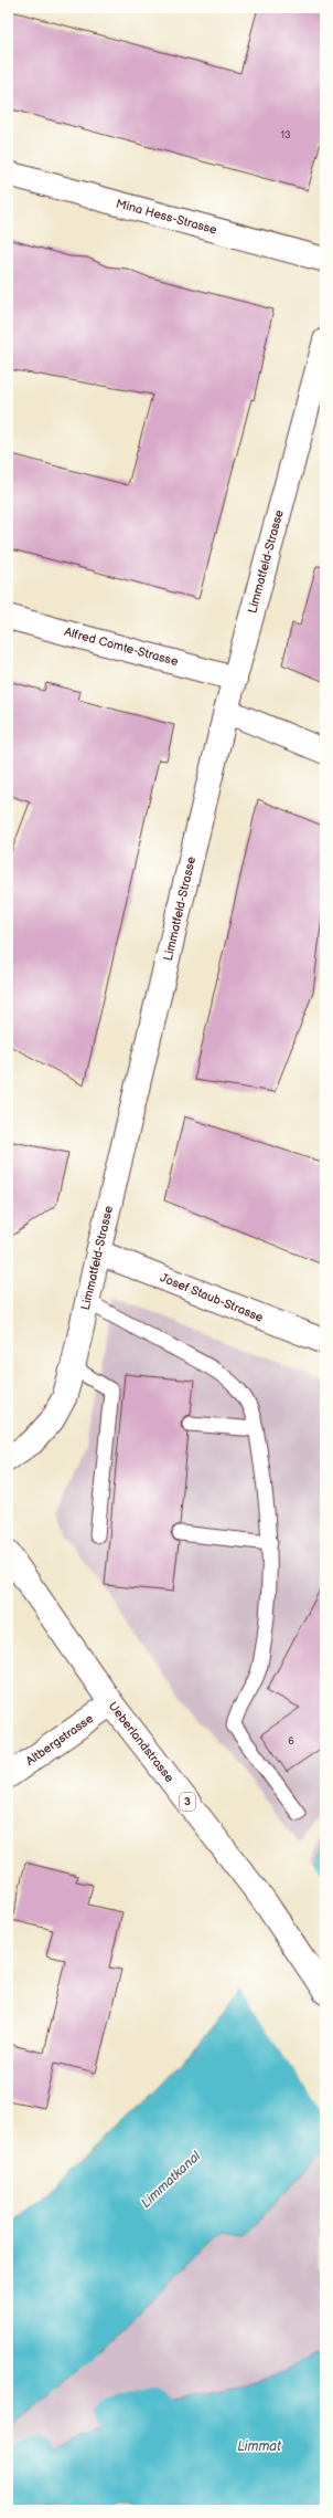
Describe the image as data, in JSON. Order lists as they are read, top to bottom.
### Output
{
  "streets": {
    "street": [
      "Mina Hess-Strasse",
      "Limmatfeld-Strasse",
      "Alfred Comte-Strasse",
      "Josef Staub-Strasse",
      "Altbergstrasse",
      "Ueberlandstrasse",
      "3"
    ]
  },
  "crossings": [
    ["Limmatfeld-Strasse", "Alfred Comte-Strasse"],
    ["Limmatfeld-Strasse", "Josef Staub-Strasse"],
    ["Altbergstrasse", "Ueberlandstrasse"]
  ],
  "water": ["Limmatkanal", "Limmat"],
  "house_numbers": ["13", "6"]
}
